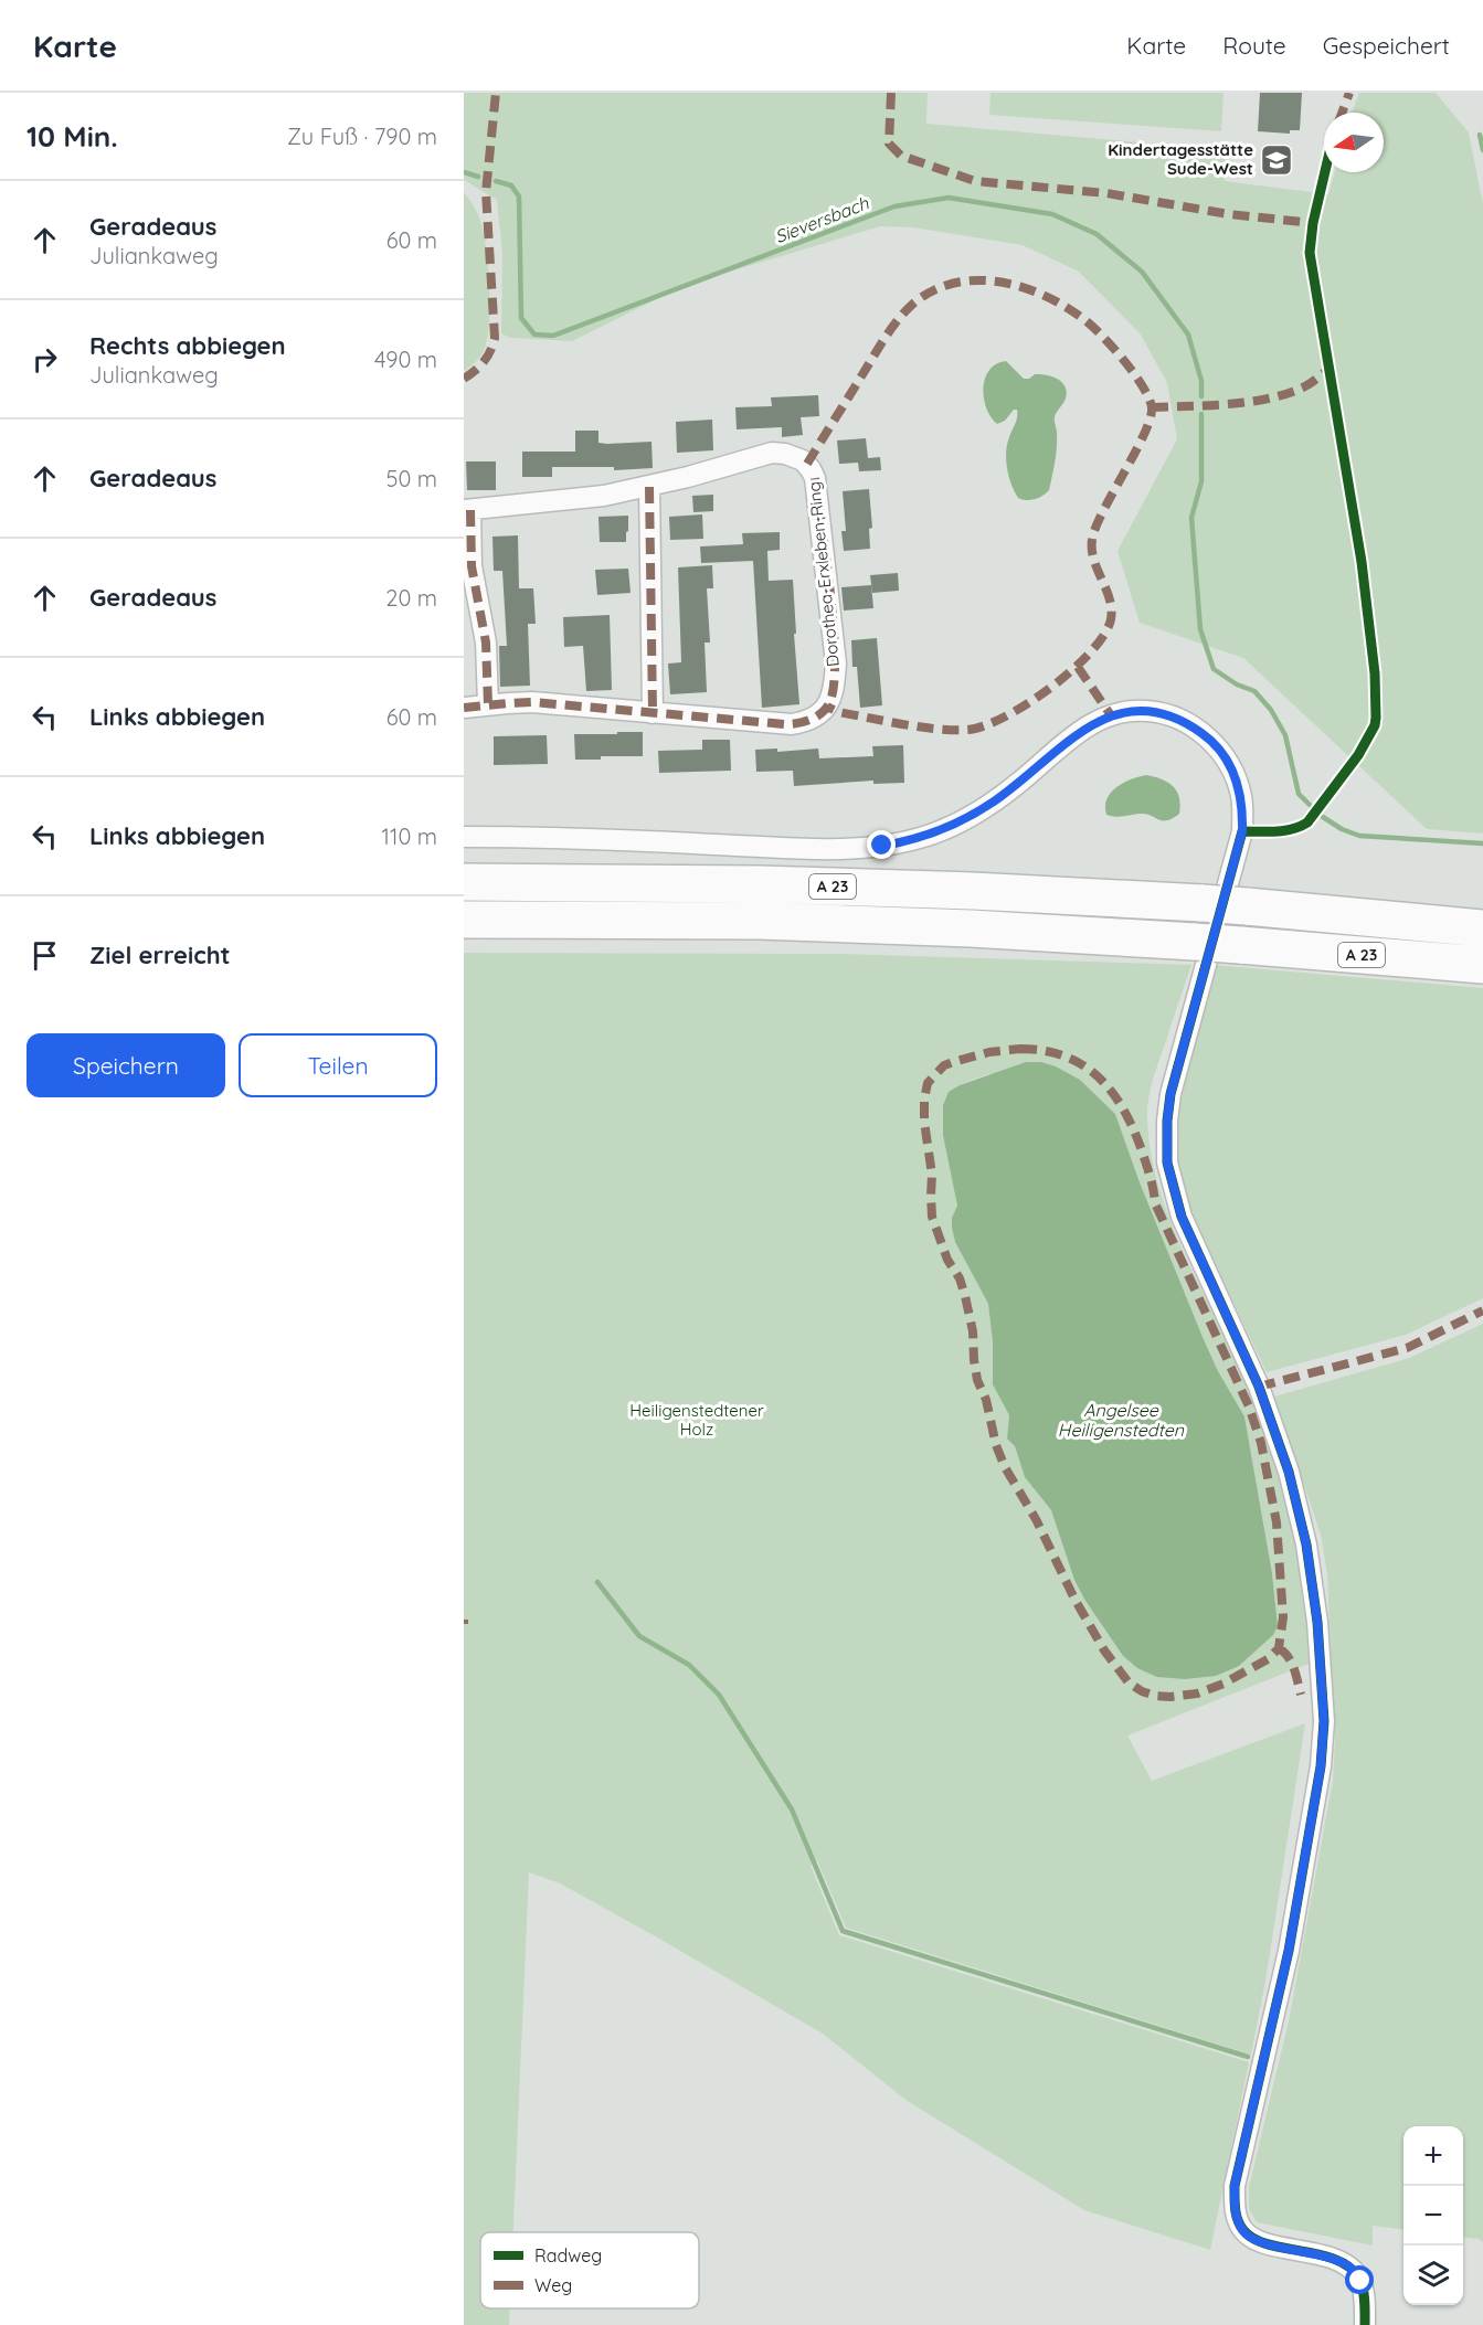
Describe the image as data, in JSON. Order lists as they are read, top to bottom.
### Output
{
  "streets": {
    "highway": ["A 23"],
    "street": ["Dorothea-Erxleben-Ring"]
  },
  "water": ["Sieversbach", "Angelsee Heiligenstedten"],
  "parks": ["Heiligenstedtener Holz"],
  "places": {
    "school or university": ["Kindertagesstätte Sude-West"]
  },
  "legend": ["Radweg", "Weg"],
  "north": "left",
  "page": {
    "header": "Karte",
    "nav": ["Karte", "Route", "Gespeichert"],
    "heading": ["10 Min.", "Zu Fuß · 790 m"],
    "list": [
      ["Geradeaus", "Juliankaweg", "60 m"],
      ["Rechts abbiegen", "Juliankaweg", "490 m"],
      ["Geradeaus", "50 m"],
      ["Geradeaus", "20 m"],
      ["Links abbiegen", "60 m"],
      ["Links abbiegen", "110 m"],
      "Ziel erreicht"
    ],
    "buttons": ["Speichern", "Teilen"],
    "map_buttons": ["+", "−"]
  }
}
